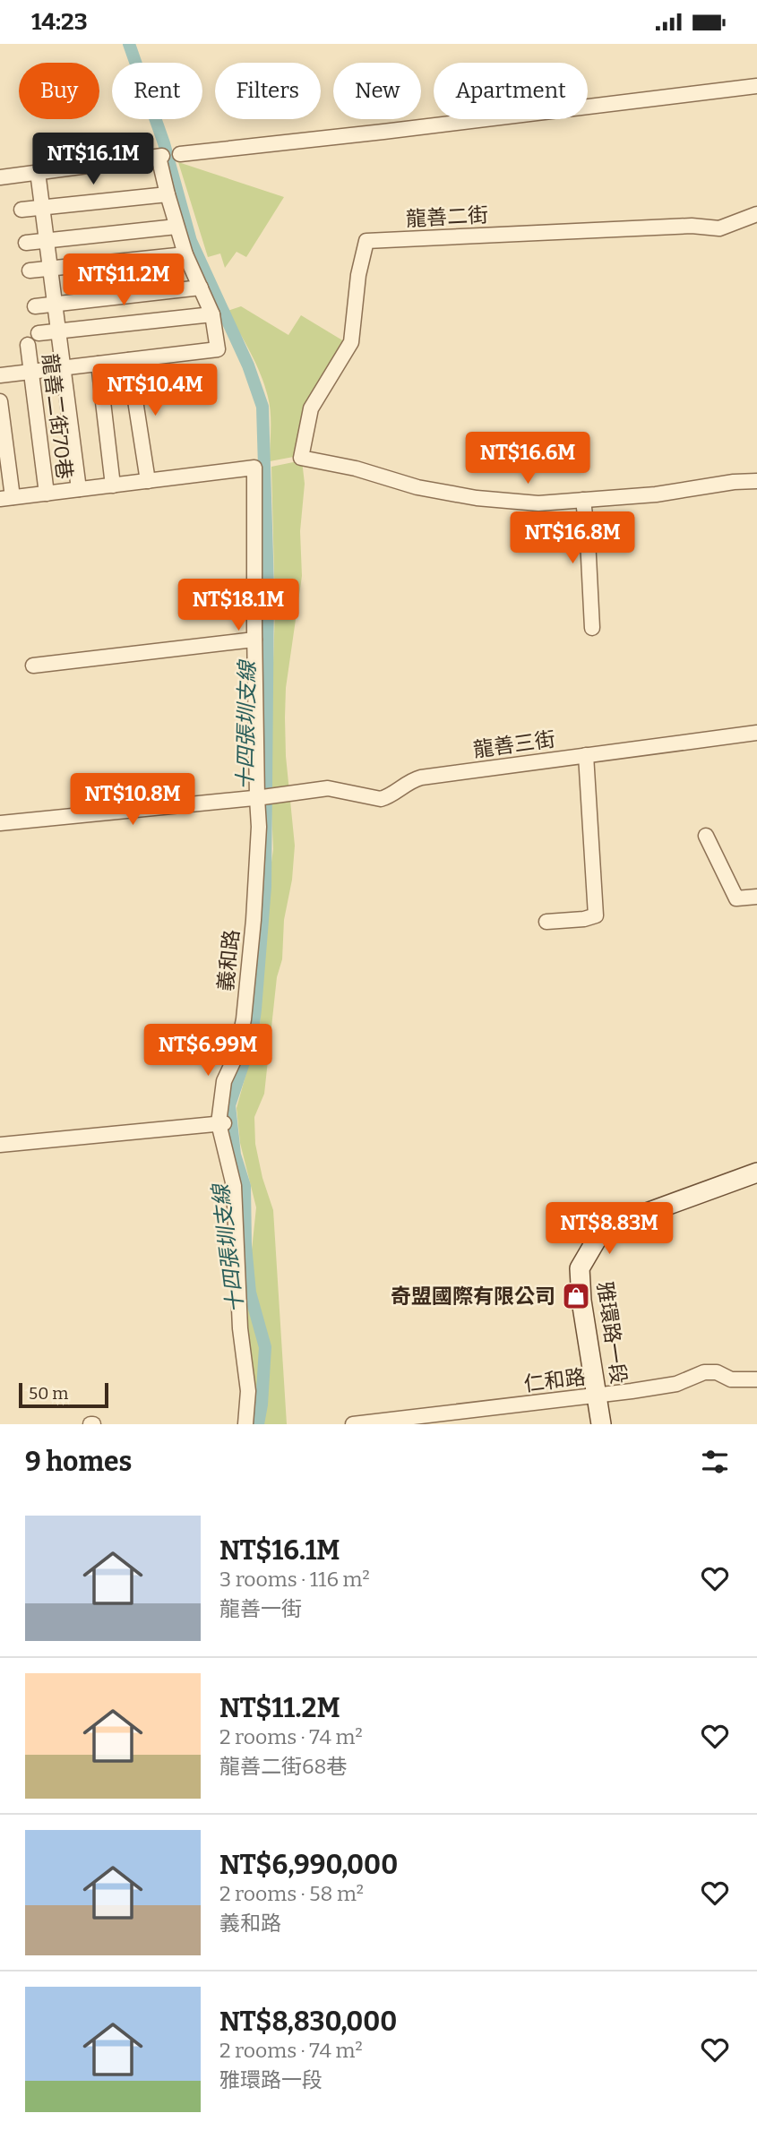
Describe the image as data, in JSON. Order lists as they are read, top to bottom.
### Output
{
  "streets": {
    "street": [
      "龍善二街",
      "龍善二街70巷",
      "龍善三街",
      "義和路",
      "雅環路一段",
      "仁和路"
    ]
  },
  "crossings": [
    ["龍善三街", "義和路"],
    ["雅環路一段", "仁和路"]
  ],
  "water": ["十四張圳支線"],
  "places": {
    "shop": ["奇盟國際有限公司"]
  },
  "scale_bar": "50 m",
  "page": {
    "status": "14:23",
    "chip": [
      "Buy",
      "Rent",
      "Filters",
      "New",
      "Apartment"
    ],
    "price": [
      "NT$16.1M",
      "NT$11.2M",
      "NT$10.4M",
      "NT$16.6M",
      "NT$16.8M",
      "NT$18.1M",
      "NT$10.8M",
      "NT$6.99M",
      "NT$8.83M"
    ],
    "scale": "50 m",
    "heading": "9 homes",
    "list": [
      {
        "name": "NT$16.1M",
        "note": "3 rooms · 116 m² · 龍善一街"
      },
      {
        "name": "NT$11.2M",
        "note": "2 rooms · 74 m² · 龍善二街68巷"
      },
      {
        "name": "NT$6,990,000",
        "note": "2 rooms · 58 m² · 義和路"
      },
      {
        "name": "NT$8,830,000",
        "note": "2 rooms · 74 m² · 雅環路一段"
      }
    ]
  }
}
